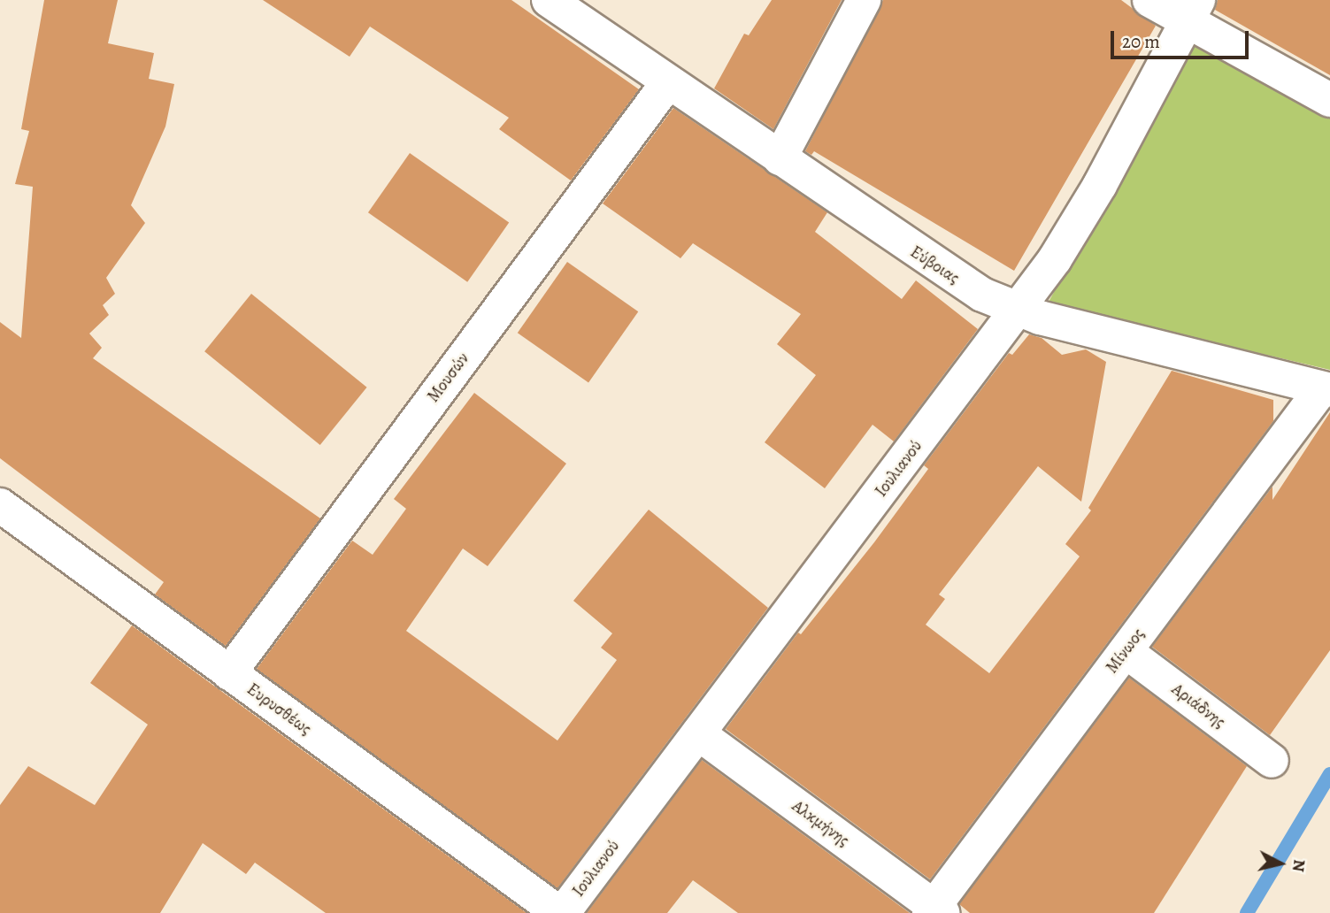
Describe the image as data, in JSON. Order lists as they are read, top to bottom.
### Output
{
  "streets": {
    "street": [
      "Εύβοιας",
      "Μουσών",
      "Ιουλιανού",
      "Μίνωος",
      "Αριάδνης",
      "Ευρυσθέως",
      "Αλκμήνης"
    ]
  },
  "crossings": [
    ["Εύβοιας", "Μουσών"],
    ["Εύβοιας", "Ιουλιανού"],
    ["Εύβοιας", "Μίνωος"],
    ["Μουσών", "Ευρυσθέως"],
    ["Ιουλιανού", "Ευρυσθέως"],
    ["Ιουλιανού", "Αλκμήνης"],
    ["Μίνωος", "Αριάδνης"],
    ["Μίνωος", "Αλκμήνης"]
  ],
  "scale_bar": "20 m",
  "north": "right"
}
